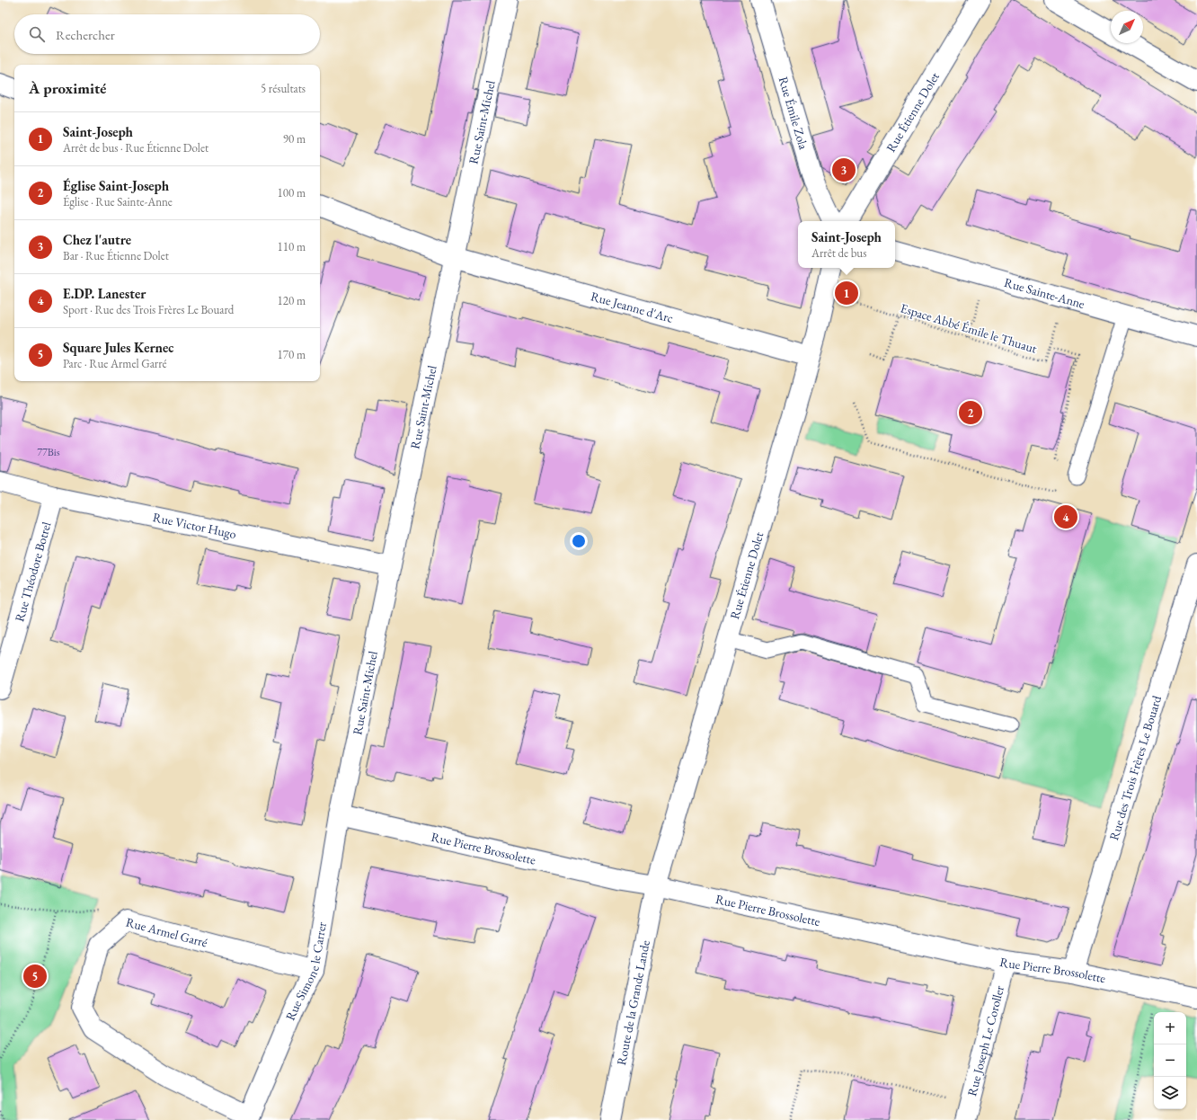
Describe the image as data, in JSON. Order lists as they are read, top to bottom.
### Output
{
  "streets": {
    "street": [
      "Rue Étienne Dolet",
      "Rue Émile Zola",
      "Rue Saint-Michel",
      "Rue Sainte-Anne",
      "Rue Jeanne d'Arc",
      "Rue Victor Hugo",
      "Rue Théodore Botrel",
      "Rue des Trois Frères Le Bouard",
      "Rue Pierre Brossolette",
      "Rue Armel Garré",
      "Rue Simone le Carrer",
      "Route de la Grande Lande",
      "Rue Joseph Le Coroller"
    ],
    "path": ["Espace Abbé Émile le Thuaut"]
  },
  "crossings": [
    ["Rue Étienne Dolet", "Rue Jeanne d'Arc"],
    ["Rue Étienne Dolet", "Espace Abbé Émile le Thuaut"],
    ["Rue Étienne Dolet", "Rue Pierre Brossolette"],
    ["Rue Étienne Dolet", "Route de la Grande Lande"],
    ["Rue Saint-Michel", "Rue Jeanne d'Arc"],
    ["Rue Saint-Michel", "Rue Victor Hugo"],
    ["Rue Saint-Michel", "Rue Pierre Brossolette"],
    ["Rue Saint-Michel", "Rue Simone le Carrer"],
    ["Rue Sainte-Anne", "Espace Abbé Émile le Thuaut"],
    ["Rue Victor Hugo", "Rue Théodore Botrel"],
    ["Rue des Trois Frères Le Bouard", "Rue Pierre Brossolette"],
    ["Rue Pierre Brossolette", "Rue Simone le Carrer"],
    ["Rue Pierre Brossolette", "Route de la Grande Lande"],
    ["Rue Pierre Brossolette", "Rue Joseph Le Coroller"],
    ["Rue Armel Garré", "Rue Simone le Carrer"]
  ],
  "house_numbers": ["77Bis"],
  "north": "top right",
  "page": {
    "search": "Rechercher",
    "heading": ["À proximité", "5 résultats"],
    "list": [
      {
        "mark": "1",
        "name": "Saint-Joseph",
        "note": "Arrêt de bus · Rue Étienne Dolet",
        "value": "90 m"
      },
      {
        "mark": "2",
        "name": "Église Saint-Joseph",
        "note": "Église · Rue Sainte-Anne",
        "value": "100 m"
      },
      {
        "mark": "3",
        "name": "Chez l'autre",
        "note": "Bar · Rue Étienne Dolet",
        "value": "110 m"
      },
      {
        "mark": "4",
        "name": "E.DP. Lanester",
        "note": "Sport · Rue des Trois Frères Le Bouard",
        "value": "120 m"
      },
      {
        "mark": "5",
        "name": "Square Jules Kernec",
        "note": "Parc · Rue Armel Garré",
        "value": "170 m"
      }
    ],
    "pins": [
      "3",
      "1",
      "2",
      "4",
      "5"
    ],
    "popup": ["Saint-Joseph", "Arrêt de bus"],
    "map_buttons": ["+", "−"]
  }
}
